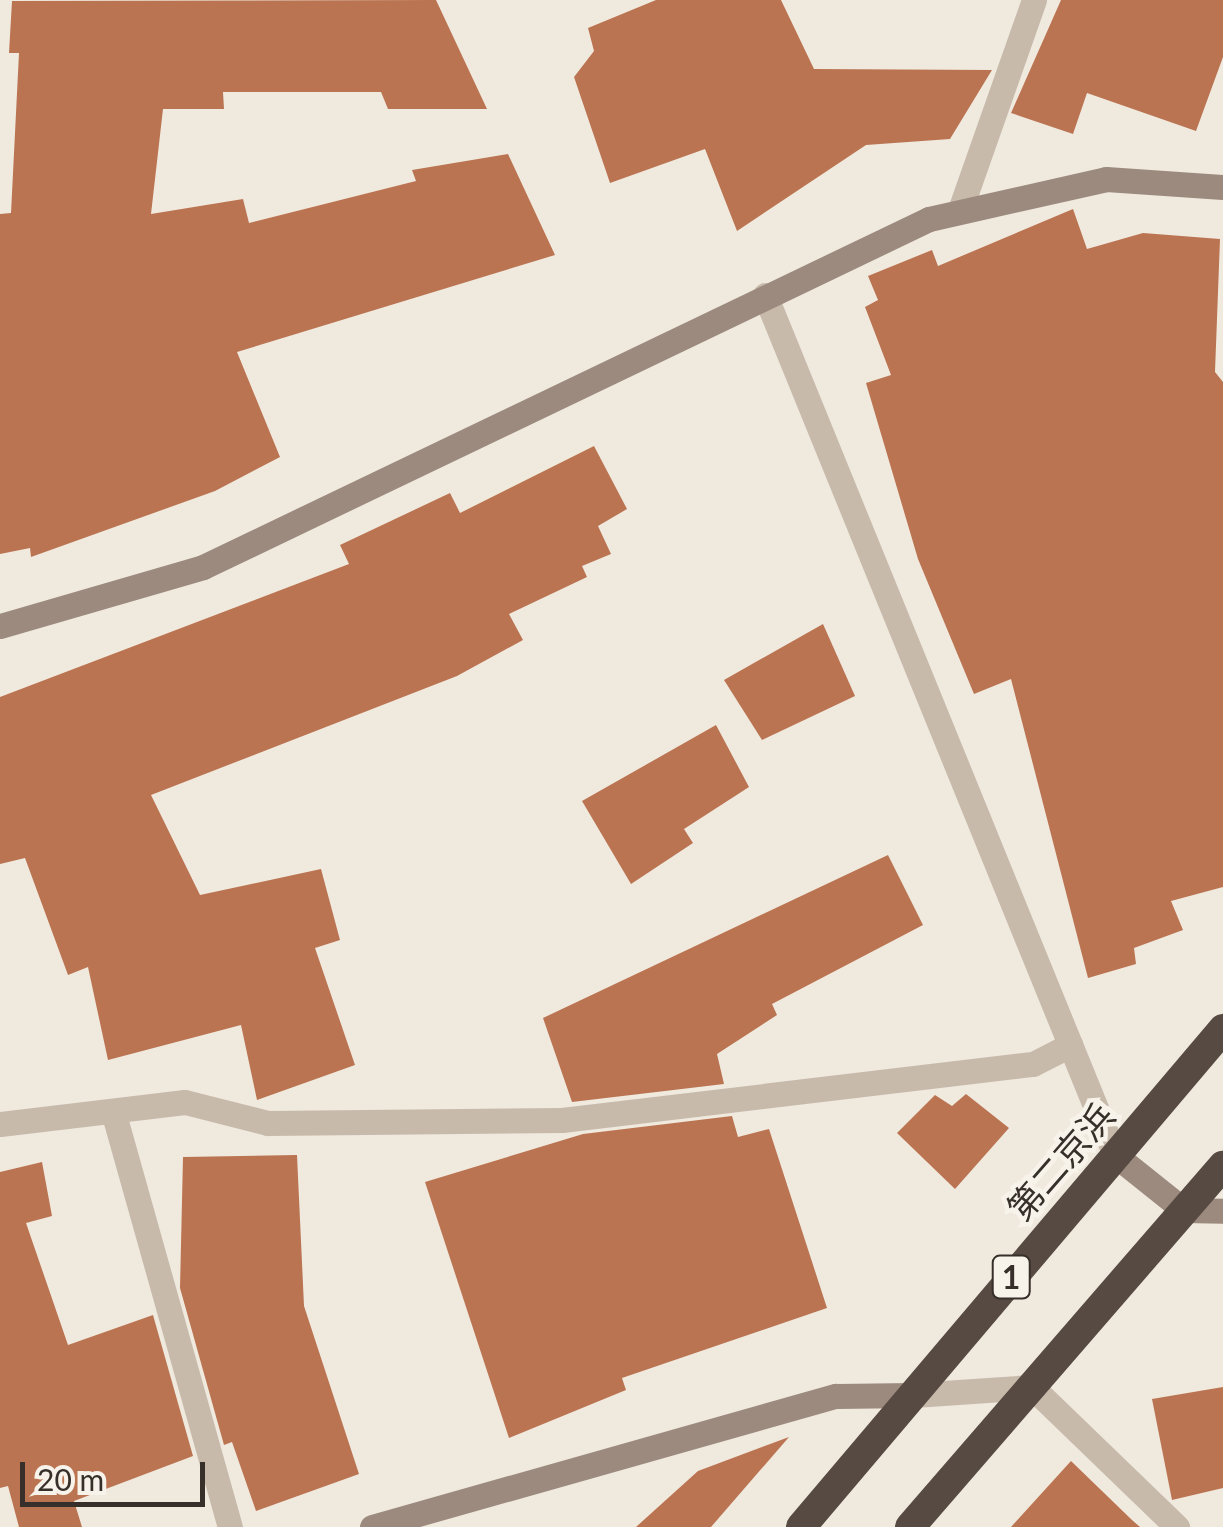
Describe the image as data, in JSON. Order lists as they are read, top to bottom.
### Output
{
  "streets": {
    "highway": ["第二京浜", "1"]
  },
  "scale_bar": "20 m"
}
